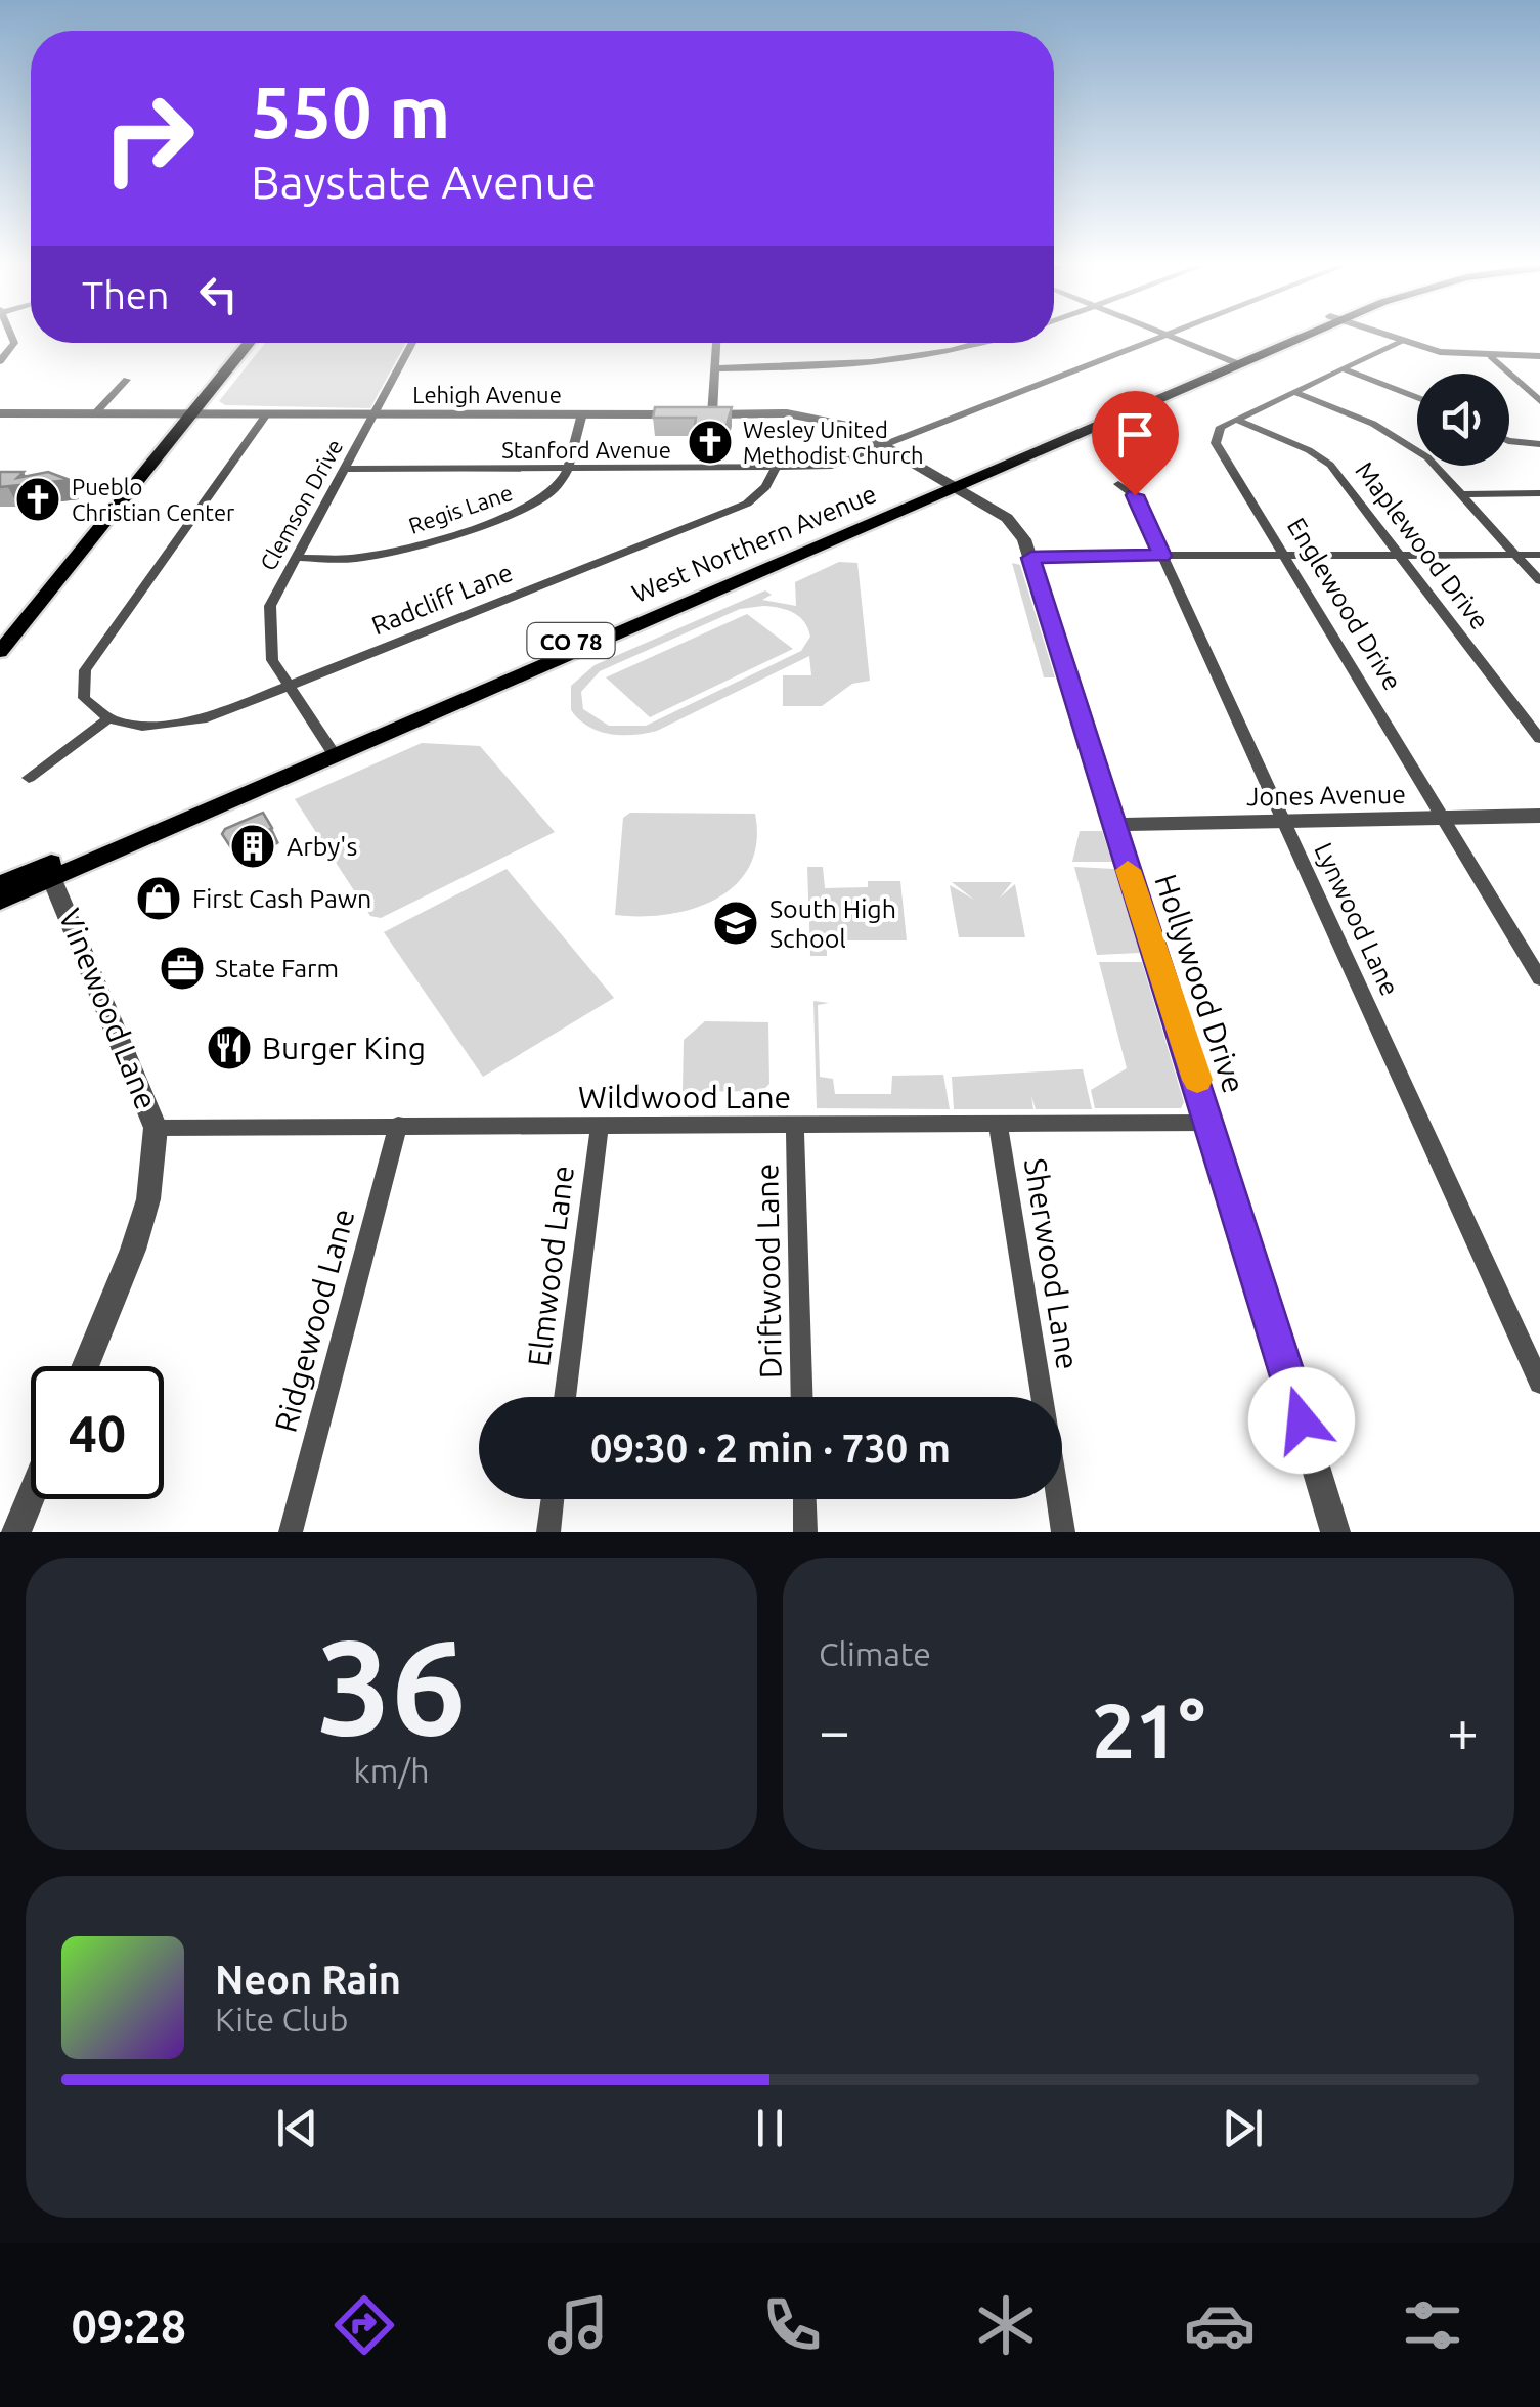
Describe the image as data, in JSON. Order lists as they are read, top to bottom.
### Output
{
  "streets": {
    "main road": ["West Northern Avenue", "CO 78"],
    "street": [
      "Lehigh Avenue",
      "Stanford Avenue",
      "Clemson Drive",
      "Regis Lane",
      "Maplewood Drive",
      "Radcliff Lane",
      "Englewood Drive",
      "Jones Avenue",
      "Lynwood Lane",
      "Hollywood Drive",
      "Vinewood Lane",
      "Wildwood Lane",
      "Sherwood Lane",
      "Elmwood Lane",
      "Driftwood Lane",
      "Ridgewood Lane"
    ]
  },
  "crossings": [
    ["Lehigh Avenue", "Stanford Avenue"],
    ["Lehigh Avenue", "Clemson Drive"],
    ["Lehigh Avenue", "West Northern Avenue"],
    ["Lehigh Avenue", "Hollywood Drive"],
    ["Stanford Avenue", "Clemson Drive"],
    ["Stanford Avenue", "Regis Lane"],
    ["Stanford Avenue", "Radcliff Lane"],
    ["Clemson Drive", "Regis Lane"],
    ["Clemson Drive", "West Northern Avenue"],
    ["Clemson Drive", "Radcliff Lane"],
    ["West Northern Avenue", "Hollywood Drive"],
    ["West Northern Avenue", "Vinewood Lane"],
    ["Maplewood Drive", "Englewood Drive"],
    ["Englewood Drive", "Jones Avenue"],
    ["Jones Avenue", "Lynwood Lane"],
    ["Jones Avenue", "Hollywood Drive"],
    ["Hollywood Drive", "Wildwood Lane"],
    ["Vinewood Lane", "Wildwood Lane"],
    ["Wildwood Lane", "Sherwood Lane"],
    ["Wildwood Lane", "Elmwood Lane"],
    ["Wildwood Lane", "Driftwood Lane"],
    ["Wildwood Lane", "Ridgewood Lane"]
  ],
  "places": {
    "church": ["Wesley United Methodist Church", "Pueblo Christian Center"],
    "building": ["Arby's"],
    "shop": ["First Cash Pawn"],
    "school or university": ["South High School"],
    "office": ["State Farm"],
    "restaurant": ["Burger King"]
  },
  "page": {
    "turn": ["550 m", "Baystate Avenue"],
    "then": "Then",
    "limit": "40",
    "trip": "09:30 · 2 min · 730 m",
    "tile": [
      ["36", "km/h"],
      "Climate"
    ],
    "heat": ["−", "21°", "+"],
    "song": ["Neon Rain", "Kite Club"],
    "tabs": "09:28"
  }
}
